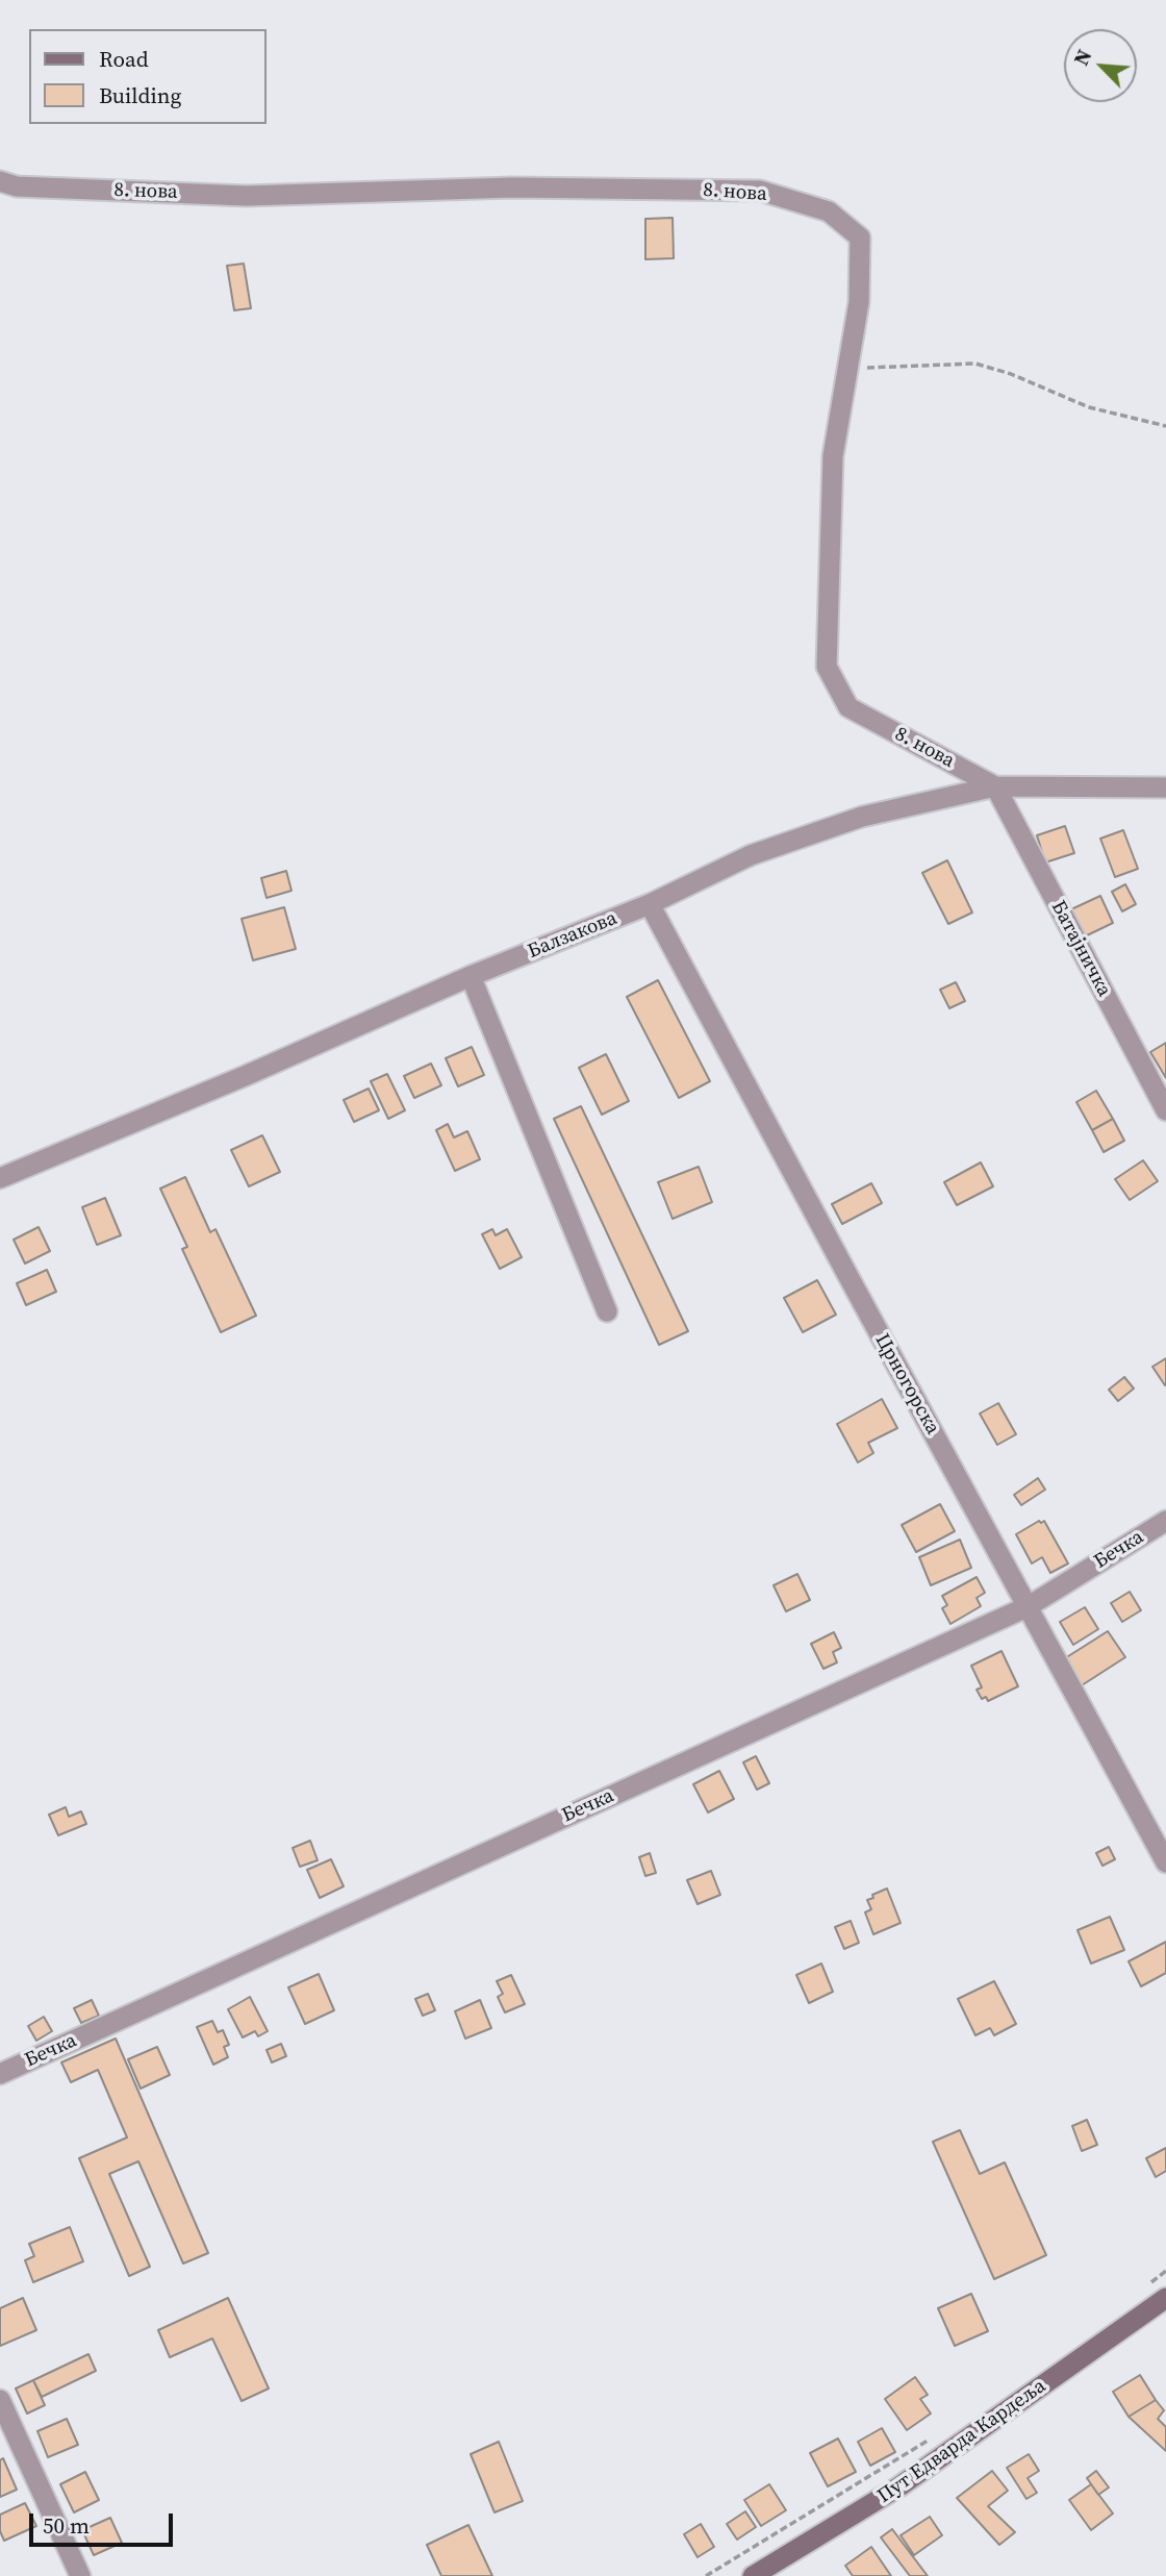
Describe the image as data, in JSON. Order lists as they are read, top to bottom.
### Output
{
  "streets": {
    "main road": ["Пут Едварда Кардеља"],
    "street": [
      "8. нова",
      "Балзакова",
      "Батајничка",
      "Црногорска",
      "Бечка"
    ]
  },
  "crossings": [
    ["8. нова", "Балзакова"],
    ["8. нова", "Батајничка"],
    ["Балзакова", "Батајничка"],
    ["Балзакова", "Црногорска"],
    ["Црногорска", "Бечка"]
  ],
  "legend": ["Road", "Building"],
  "scale_bar": "50 m",
  "north": "top left"
}
